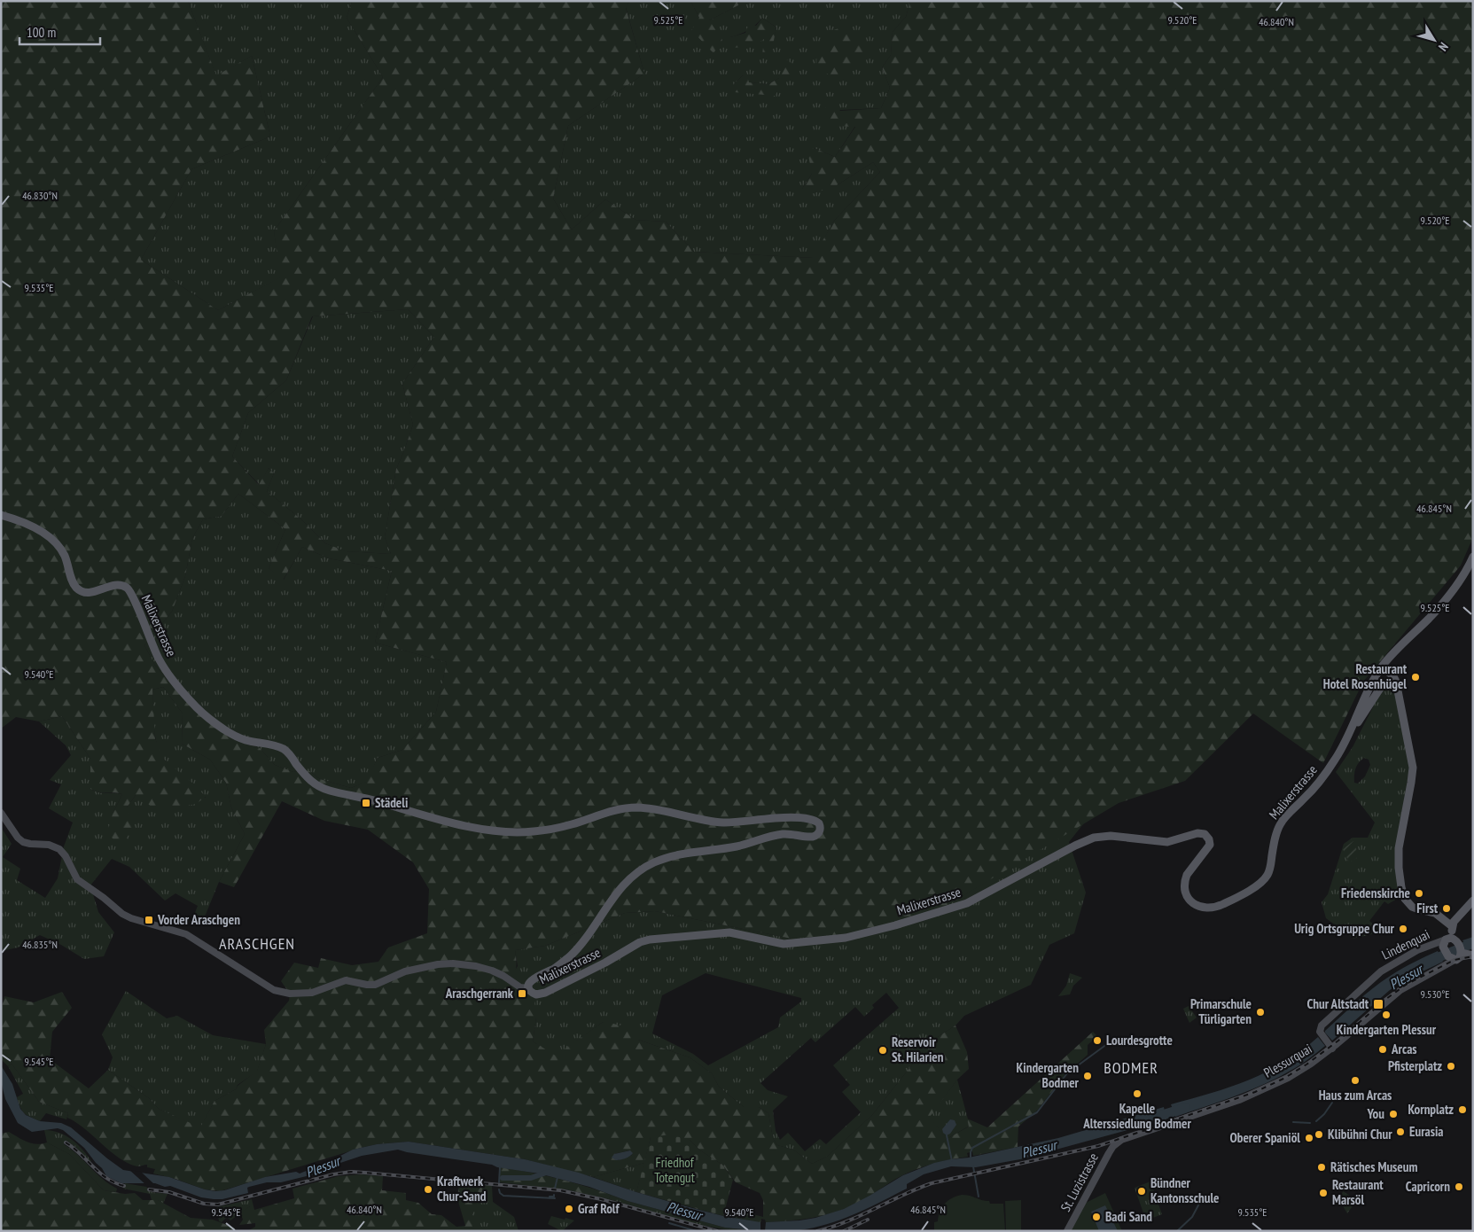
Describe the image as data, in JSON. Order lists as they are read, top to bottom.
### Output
{
  "streets": {
    "main road": [
      "Malixerstrasse",
      "Lindenquai",
      "Plessurquai",
      "St. Luzistrasse"
    ]
  },
  "crossings": [
    ["Lindenquai", "Plessurquai"],
    ["Plessurquai", "St. Luzistrasse"]
  ],
  "districts": ["ARASCHGEN", "BODMER"],
  "water": ["Plessur"],
  "parks": ["Friedhof Totengut"],
  "places": {
    "other": [
      "Restaurant Hotel Rosenhügel",
      "Friedenskirche",
      "First",
      "Urig Ortsgruppe Chur",
      "Primarschule Türligarten",
      "Kindergarten Plessur",
      "Lourdesgrotte",
      "Arcas",
      "Reservoir St. Hilarien",
      "Pfisterplatz",
      "Kindergarten Bodmer",
      "Haus zum Arcas",
      "Kapelle Alterssiedlung Bodmer",
      "Kornplatz",
      "You",
      "Eurasia",
      "Klibühni Chur",
      "Oberer Spaniöl",
      "Rätisches Museum",
      "Capricorn",
      "Kraftwerk Chur-Sand",
      "Bündner Kantonsschule",
      "Restaurant Marsöl",
      "Graf Rolf",
      "Badi Sand"
    ],
    "transit": [
      "Städeli",
      "Vorder Araschgen",
      "Araschgerrank",
      "Chur Altstadt"
    ]
  },
  "scale_bar": "100 m",
  "north": "bottom right",
  "coordinates": [
    "9.525°E",
    "9.520°E",
    "46.840°N",
    "46.830°N",
    "9.535°E",
    "46.845°N",
    "9.540°E",
    "46.835°N",
    "9.530°E",
    "9.545°E"
  ]
}
